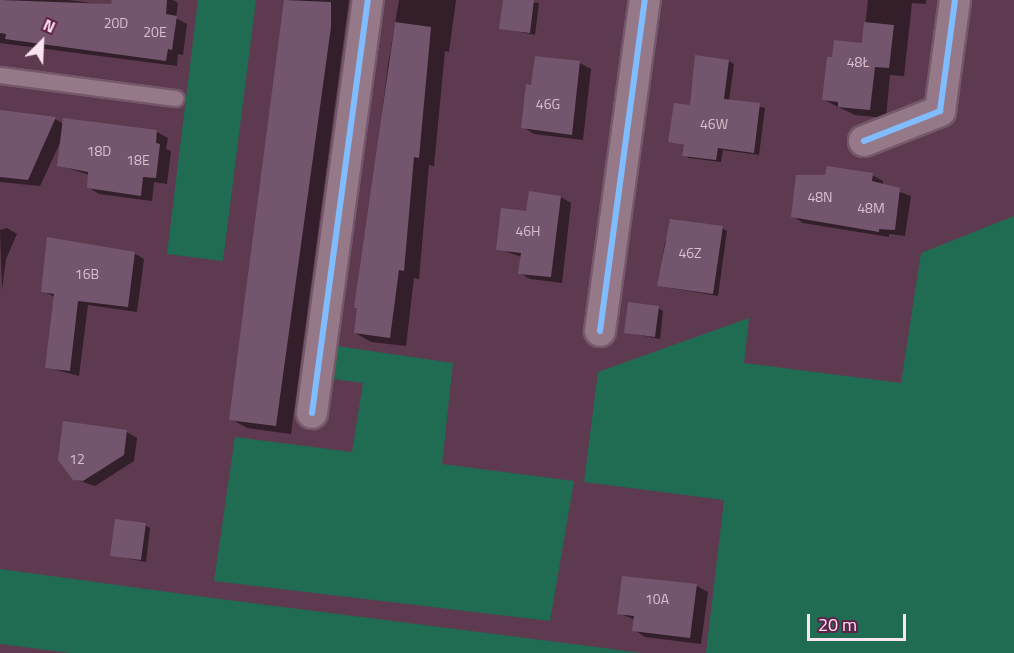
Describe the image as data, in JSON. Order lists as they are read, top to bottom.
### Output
{
  "house_numbers": [
    "20D",
    "20E",
    "48Ł",
    "46G",
    "46W",
    "18D",
    "18E",
    "48N",
    "48M",
    "46H",
    "46Z",
    "16B",
    "12",
    "10A"
  ],
  "scale_bar": "20 m",
  "north": "top right"
}
